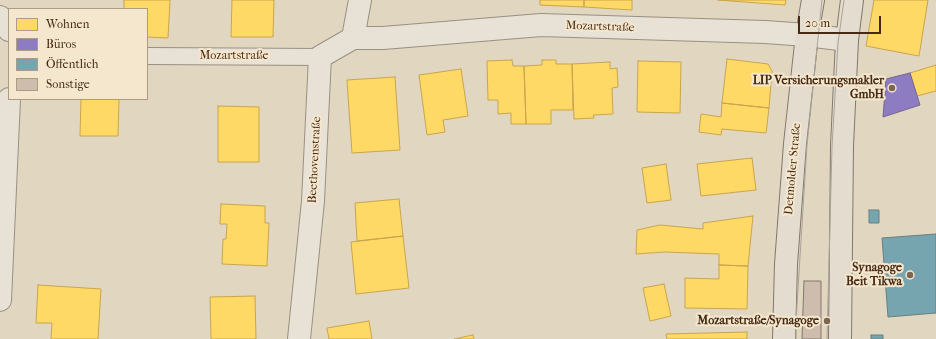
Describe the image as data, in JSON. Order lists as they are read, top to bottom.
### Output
{
  "streets": {
    "main road": ["Detmolder Straße"],
    "street": ["Mozartstraße", "Beethovenstraße"]
  },
  "crossings": [
    ["Mozartstraße", "Beethovenstraße"],
    ["Mozartstraße", "Detmolder Straße"]
  ],
  "places": ["LIP Versicherungsmakler GmbH", "Synagoge Beit Tikwa", "Mozartstraße/Synagoge"],
  "legend": [
    "Wohnen",
    "Büros",
    "Öffentlich",
    "Sonstige"
  ],
  "scale_bar": "20 m"
}
